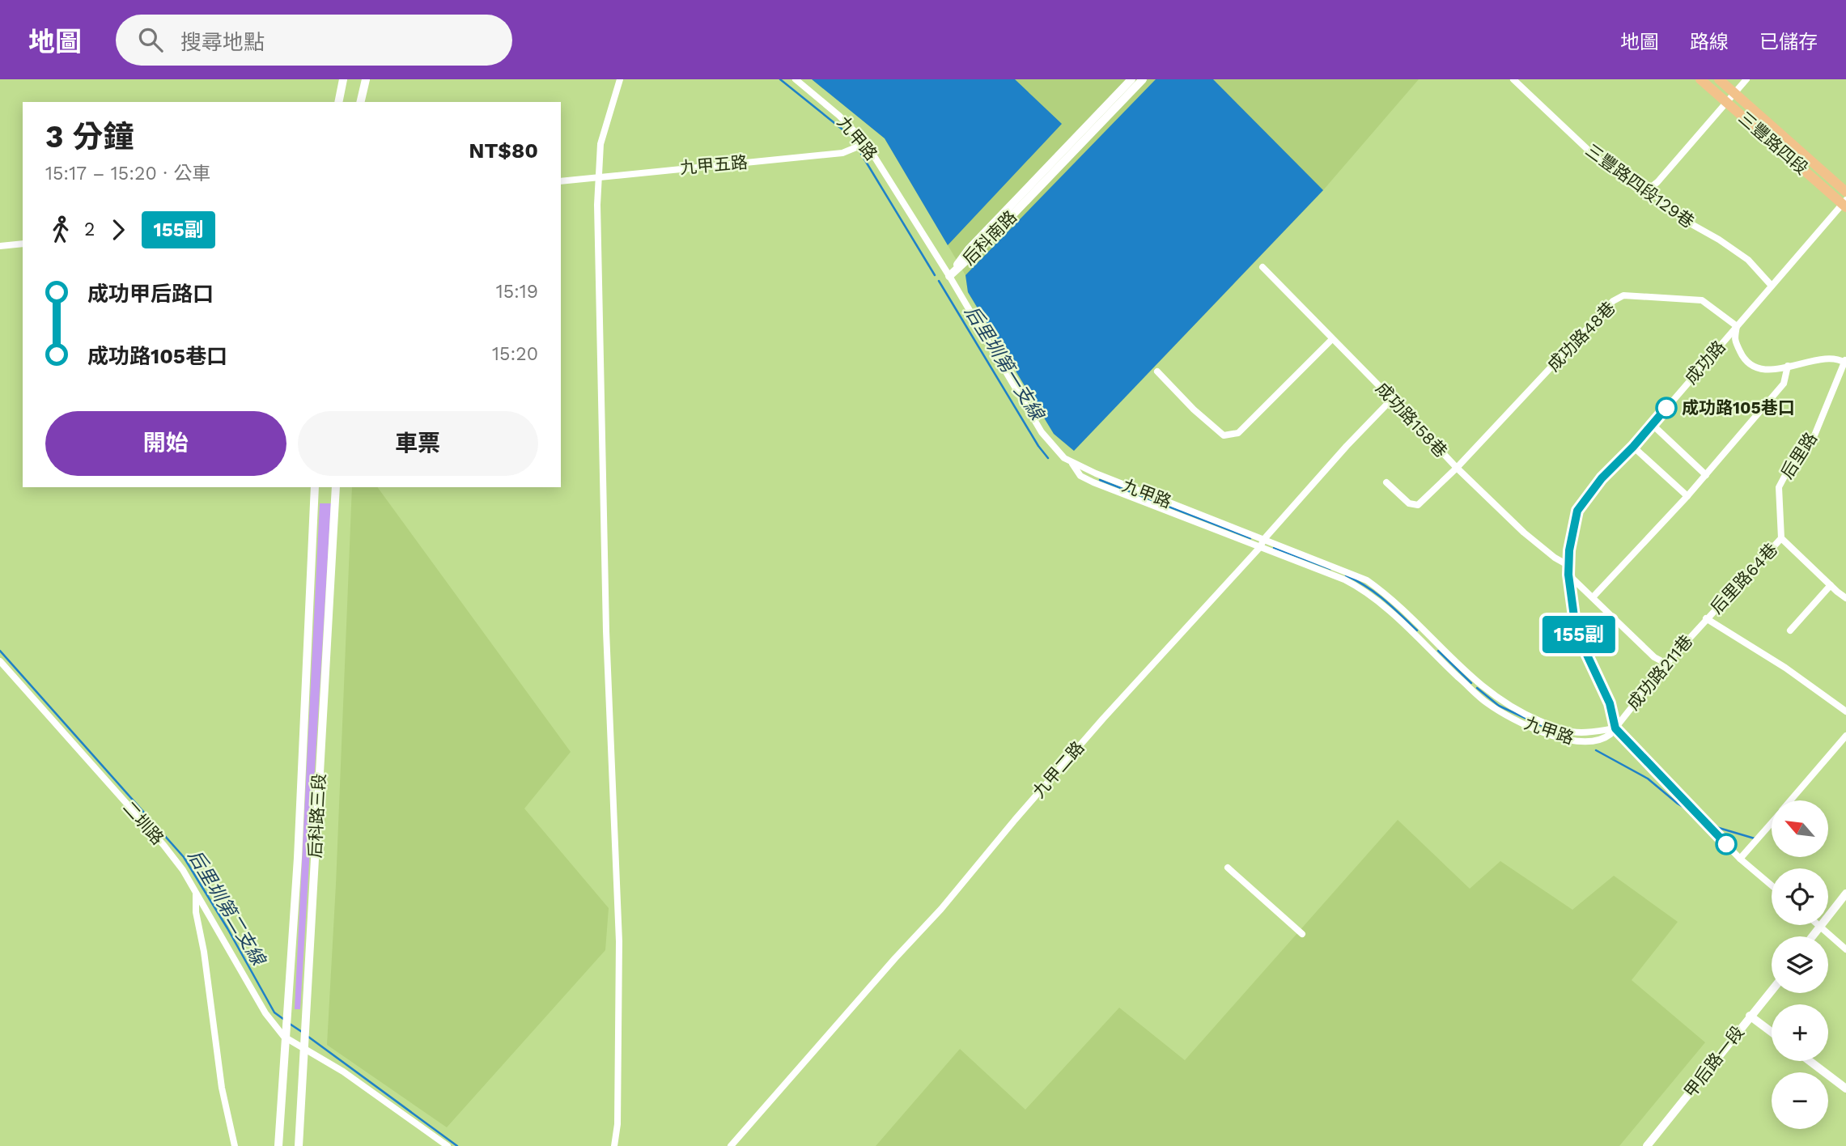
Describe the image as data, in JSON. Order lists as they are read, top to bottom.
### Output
{
  "streets": {
    "main road": ["三豐路四段"],
    "street": [
      "九甲路",
      "九甲五路",
      "三豐路四段129巷",
      "后科南路",
      "成功路48巷",
      "成功路",
      "成功路158巷",
      "后里路",
      "后里路64巷",
      "成功路211巷",
      "九甲二路",
      "后科路三段",
      "二圳路",
      "甲后路一段"
    ]
  },
  "crossings": [
    ["九甲路", "九甲五路"],
    ["九甲路", "后科南路"],
    ["九甲路", "成功路"],
    ["九甲路", "成功路211巷"],
    ["九甲路", "九甲二路"],
    ["三豐路四段", "成功路"],
    ["三豐路四段129巷", "成功路"],
    ["成功路48巷", "成功路"],
    ["成功路48巷", "成功路158巷"],
    ["成功路", "成功路158巷"],
    ["成功路", "成功路211巷"],
    ["成功路158巷", "九甲二路"],
    ["后里路", "后里路64巷"],
    ["后里路64巷", "成功路211巷"],
    ["后科路三段", "二圳路"]
  ],
  "water": ["后里圳第一支線", "后里圳第二支線"],
  "places": ["成功路105巷口"],
  "lines": ["bus line 155副"],
  "north": "top left",
  "page": {
    "header": "地圖",
    "search": "搜尋地點",
    "nav": ["地圖", "路線", "已儲存"],
    "on_map": "155副",
    "heading": ["3 分鐘", "15:17 – 15:20 · 公車", "NT$80"],
    "legs": ["2", "155副"],
    "list": [
      {
        "name": "成功甲后路口",
        "value": "15:19"
      },
      {
        "name": "成功路105巷口",
        "value": "15:20"
      }
    ],
    "buttons": ["開始", "車票"],
    "map_buttons": ["+", "−"]
  }
}
